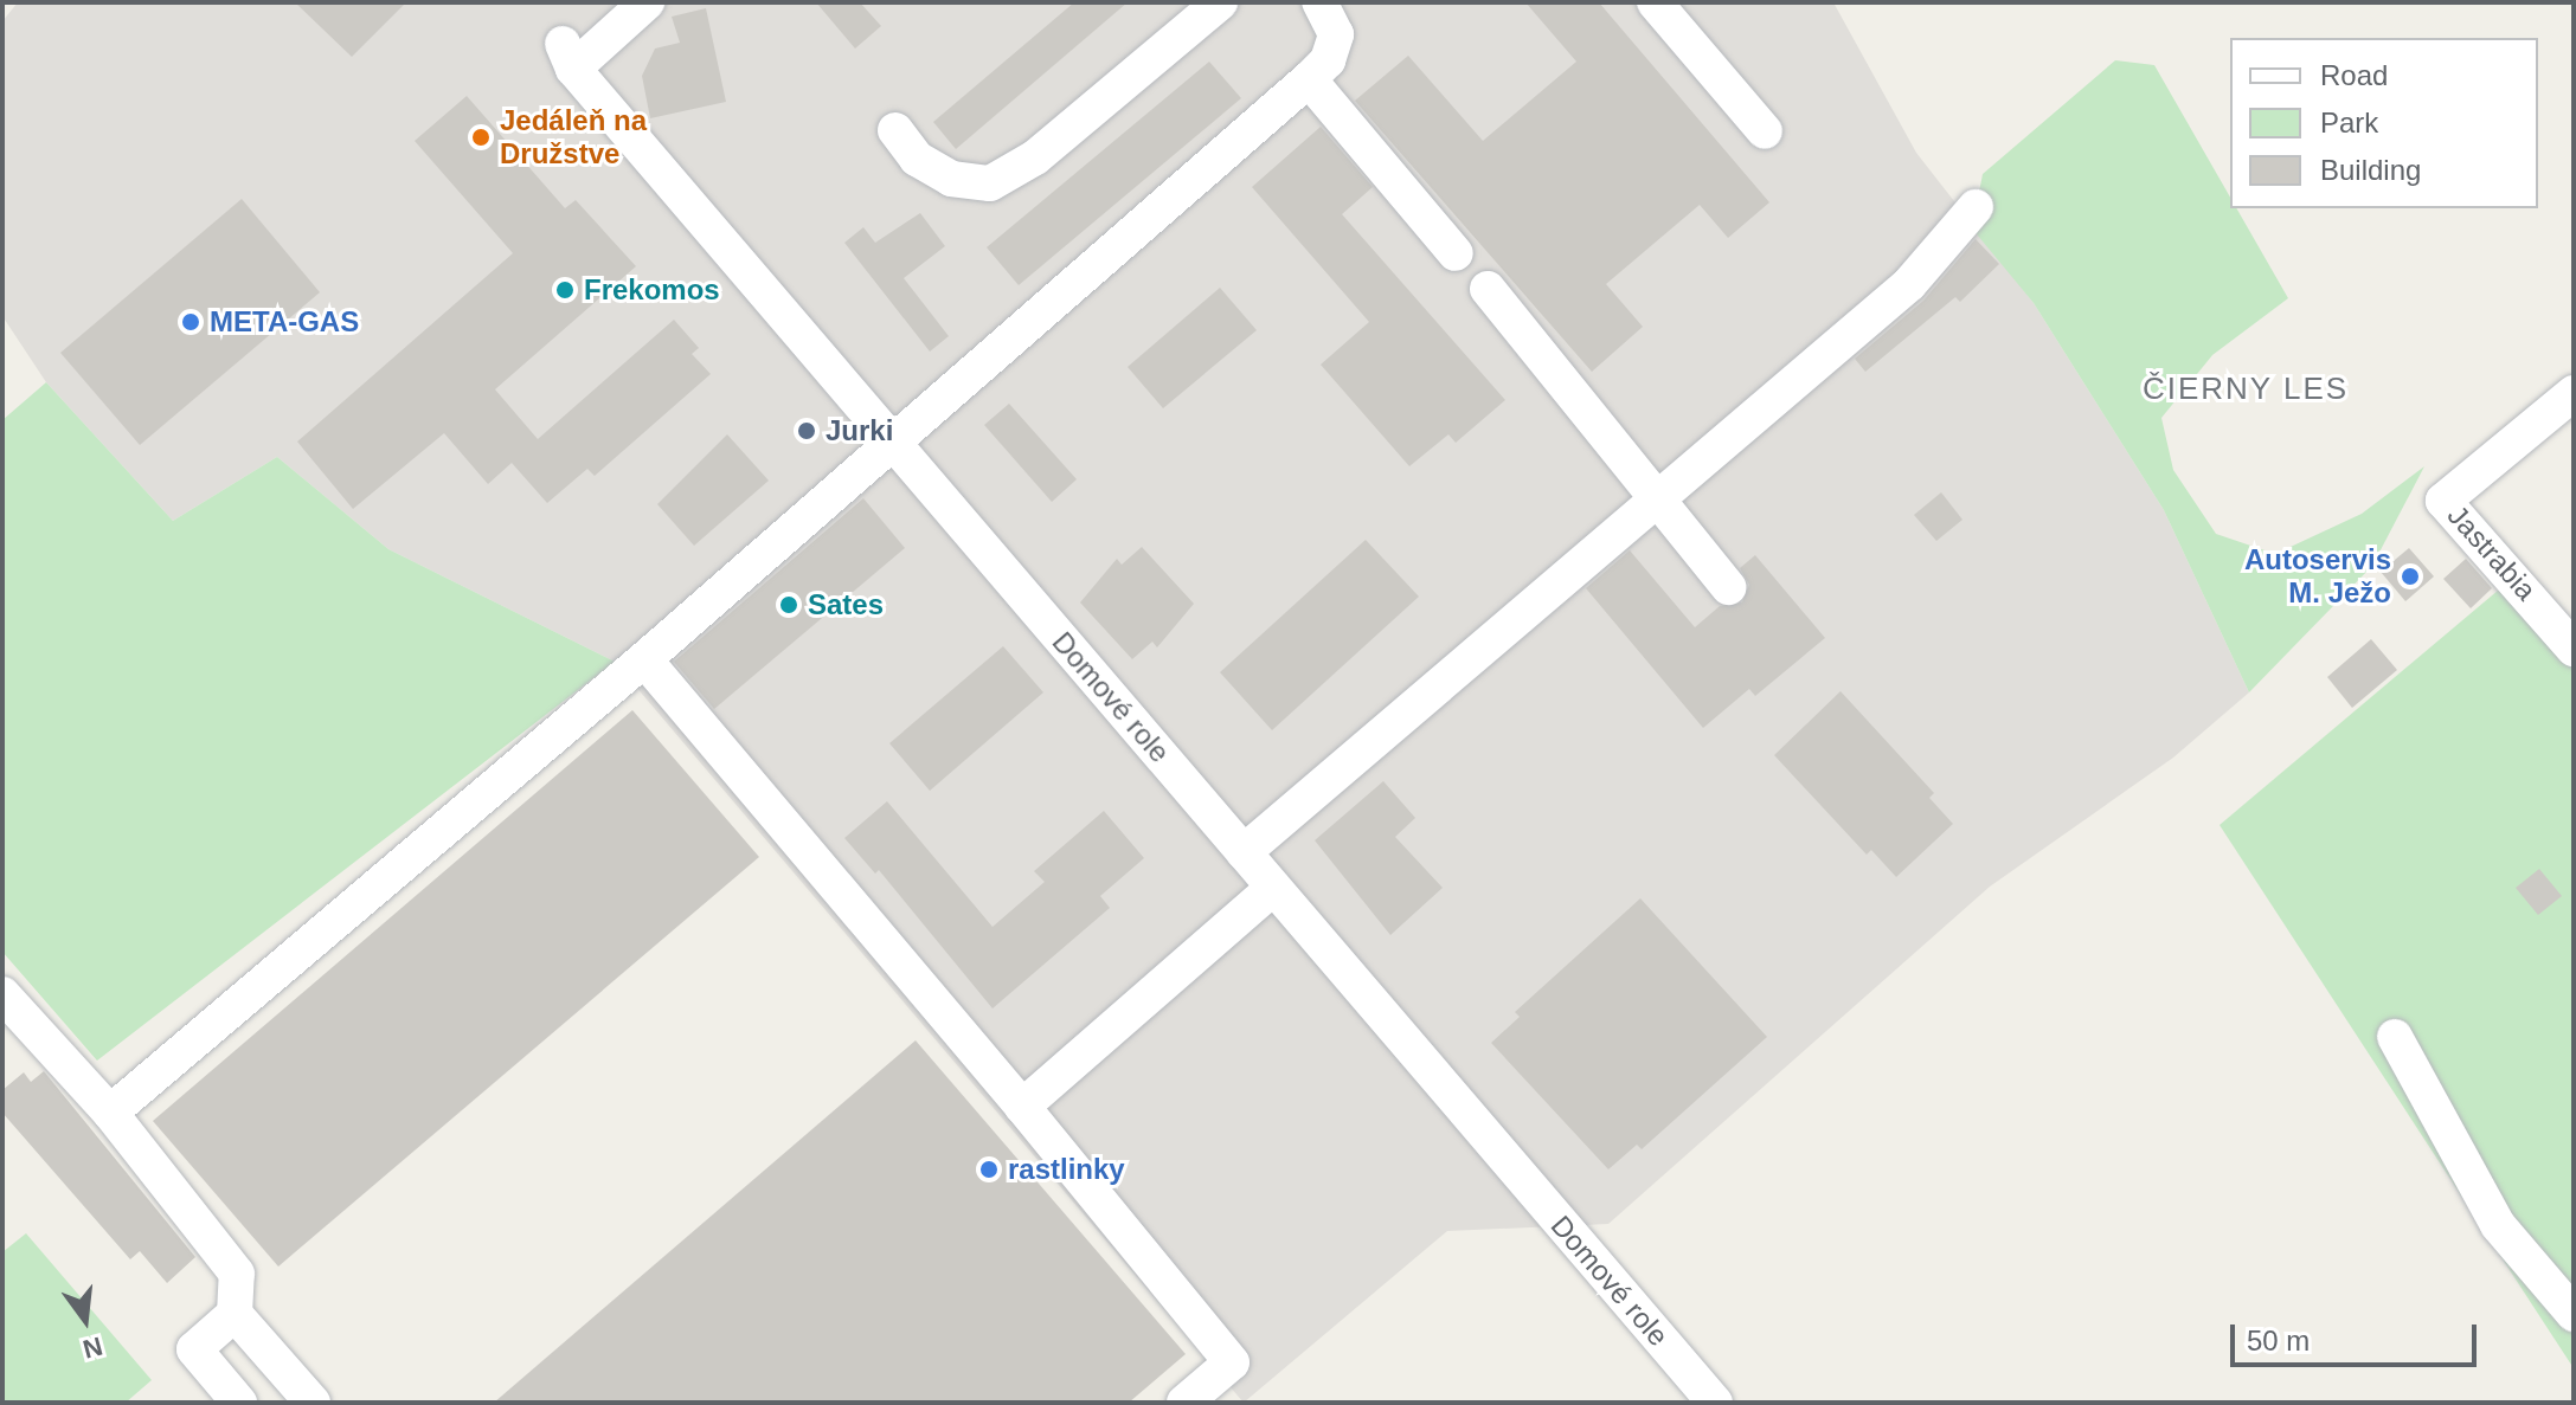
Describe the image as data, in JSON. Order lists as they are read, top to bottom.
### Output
{
  "streets": {
    "street": ["Jastrabia", "Domové role"]
  },
  "districts": ["ČIERNY LES"],
  "places": [
    "Jedáleň na Družstve",
    "Frekomos",
    "META-GAS",
    "Jurki",
    "Autoservis M. Ježo",
    "Sates",
    "rastlinky"
  ],
  "legend": ["Road", "Park", "Building"],
  "scale_bar": "50 m",
  "north": "bottom"
}
